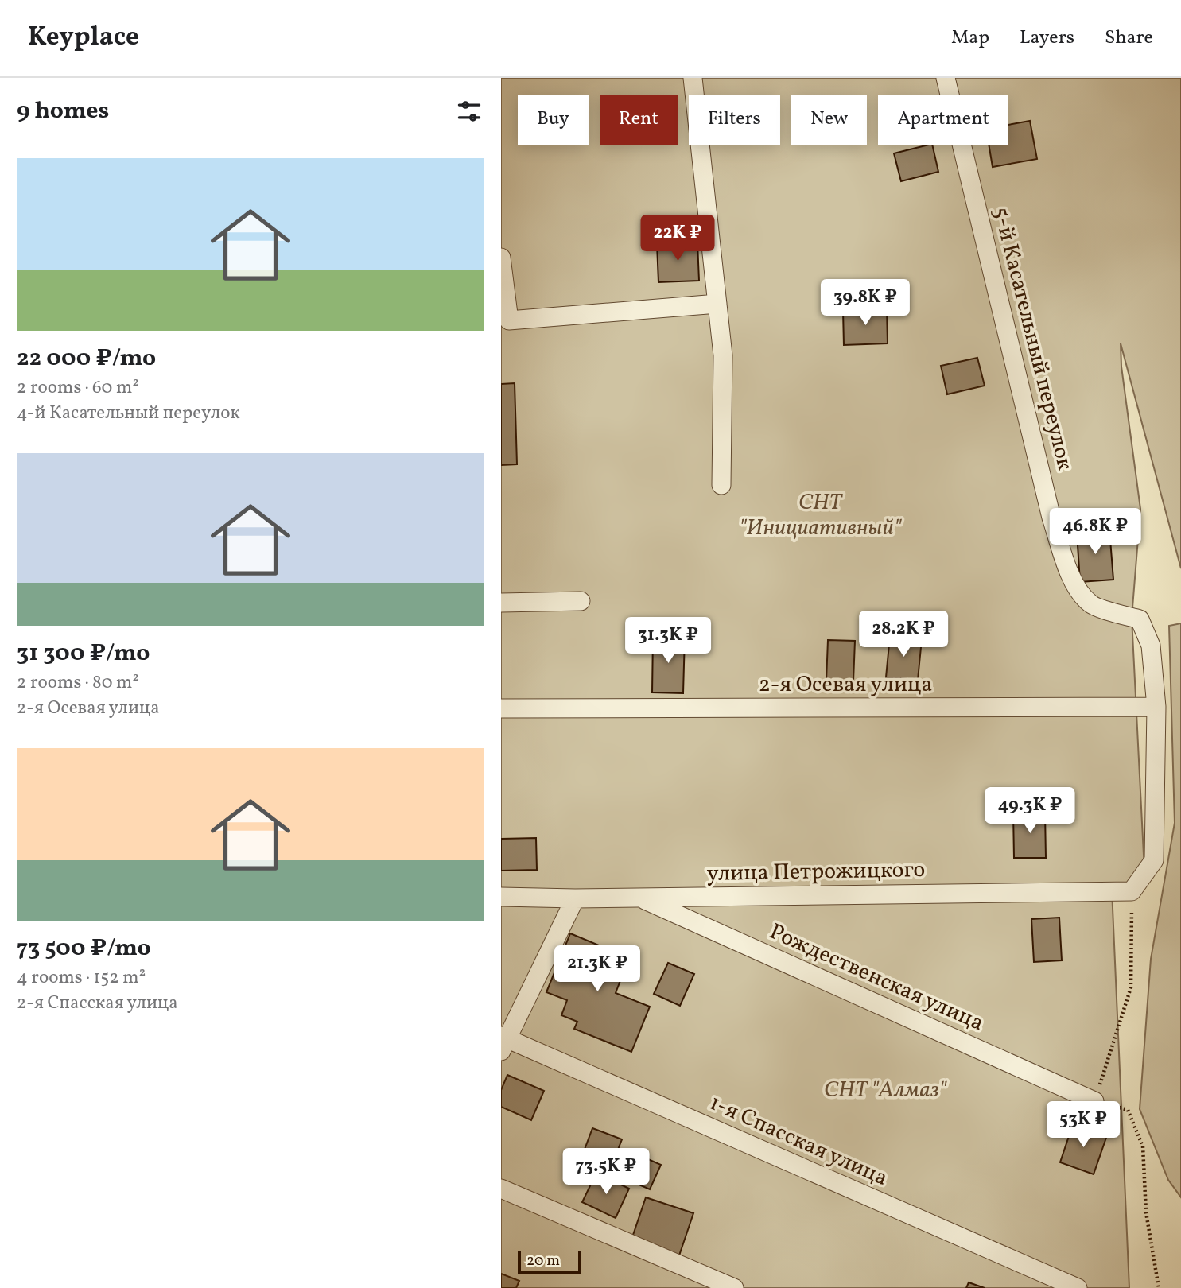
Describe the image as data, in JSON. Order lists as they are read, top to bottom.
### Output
{
  "streets": {
    "street": [
      "5-й Касательный переулок",
      "2-я Осевая улица",
      "улица Петрожицкого",
      "Рождественская улица",
      "1-я Спасская улица"
    ]
  },
  "crossings": [
    ["5-й Касательный переулок", "2-я Осевая улица"],
    ["5-й Касательный переулок", "улица Петрожицкого"],
    ["улица Петрожицкого", "Рождественская улица"]
  ],
  "parks": ["СНТ \"Инициативный\"", "СНТ \"Алмаз\""],
  "scale_bar": "20 m",
  "page": {
    "header": "Keyplace",
    "nav": ["Map", "Layers", "Share"],
    "heading": "9 homes",
    "chip": [
      "Buy",
      "Rent",
      "Filters",
      "New",
      "Apartment"
    ],
    "list": [
      {
        "name": "22 000 ₽/mo",
        "note": "2 rooms · 60 m² · 4-й Касательный переулок"
      },
      {
        "name": "31 300 ₽/mo",
        "note": "2 rooms · 80 m² · 2-я Осевая улица"
      },
      {
        "name": "73 500 ₽/mo",
        "note": "4 rooms · 152 m² · 2-я Спасская улица"
      }
    ],
    "price": [
      "22K ₽",
      "39.8K ₽",
      "46.8K ₽",
      "28.2K ₽",
      "31.3K ₽",
      "49.3K ₽",
      "21.3K ₽",
      "53K ₽",
      "73.5K ₽"
    ],
    "scale": "20 m"
  }
}
